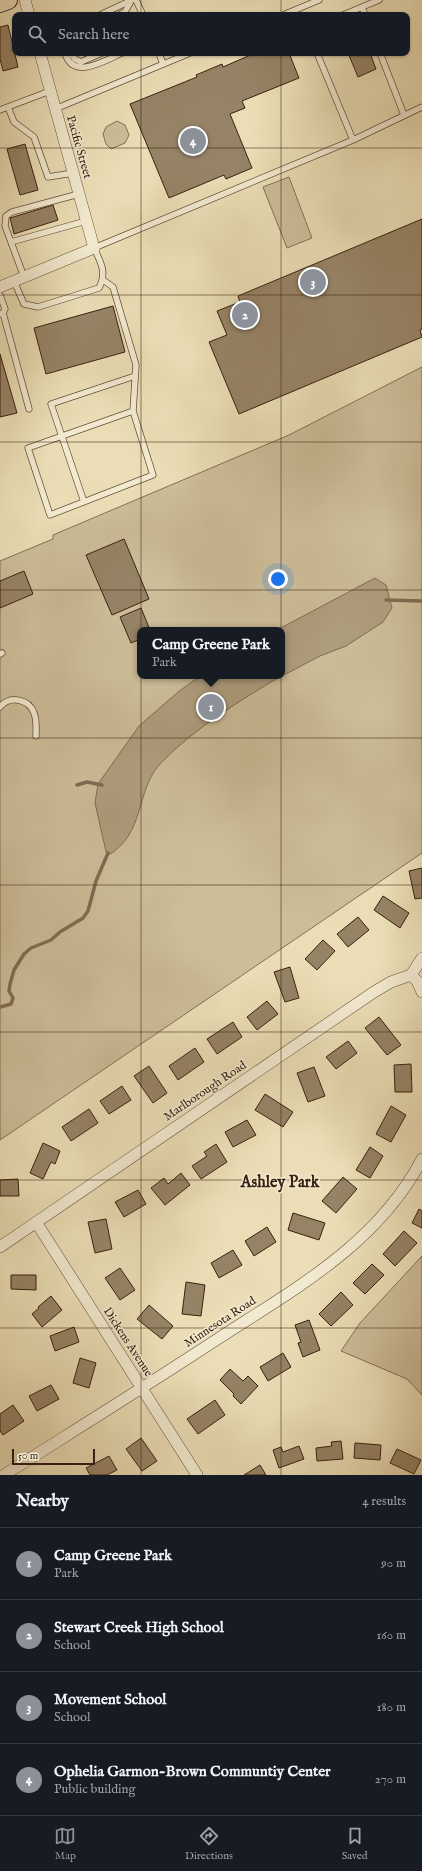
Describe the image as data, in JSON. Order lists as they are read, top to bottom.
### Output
{
  "streets": {
    "street": [
      "Pacific Street",
      "Marlborough Road",
      "Minnesota Road",
      "Dickens Avenue"
    ]
  },
  "crossings": [
    ["Marlborough Road", "Dickens Avenue"],
    ["Minnesota Road", "Dickens Avenue"]
  ],
  "districts": ["Ashley Park"],
  "scale_bar": "50 m",
  "page": {
    "search": "Search here",
    "pins": [
      "4",
      "3",
      "2",
      "1"
    ],
    "popup": ["Camp Greene Park", "Park"],
    "scale": "50 m",
    "heading": ["Nearby", "4 results"],
    "list": [
      {
        "mark": "1",
        "name": "Camp Greene Park",
        "note": "Park",
        "value": "90 m"
      },
      {
        "mark": "2",
        "name": "Stewart Creek High School",
        "note": "School",
        "value": "160 m"
      },
      {
        "mark": "3",
        "name": "Movement School",
        "note": "School",
        "value": "180 m"
      },
      {
        "mark": "4",
        "name": "Ophelia Garmon-Brown Communtiy Center",
        "note": "Public building",
        "value": "270 m"
      }
    ],
    "nav": ["Map", "Directions", "Saved"]
  }
}
